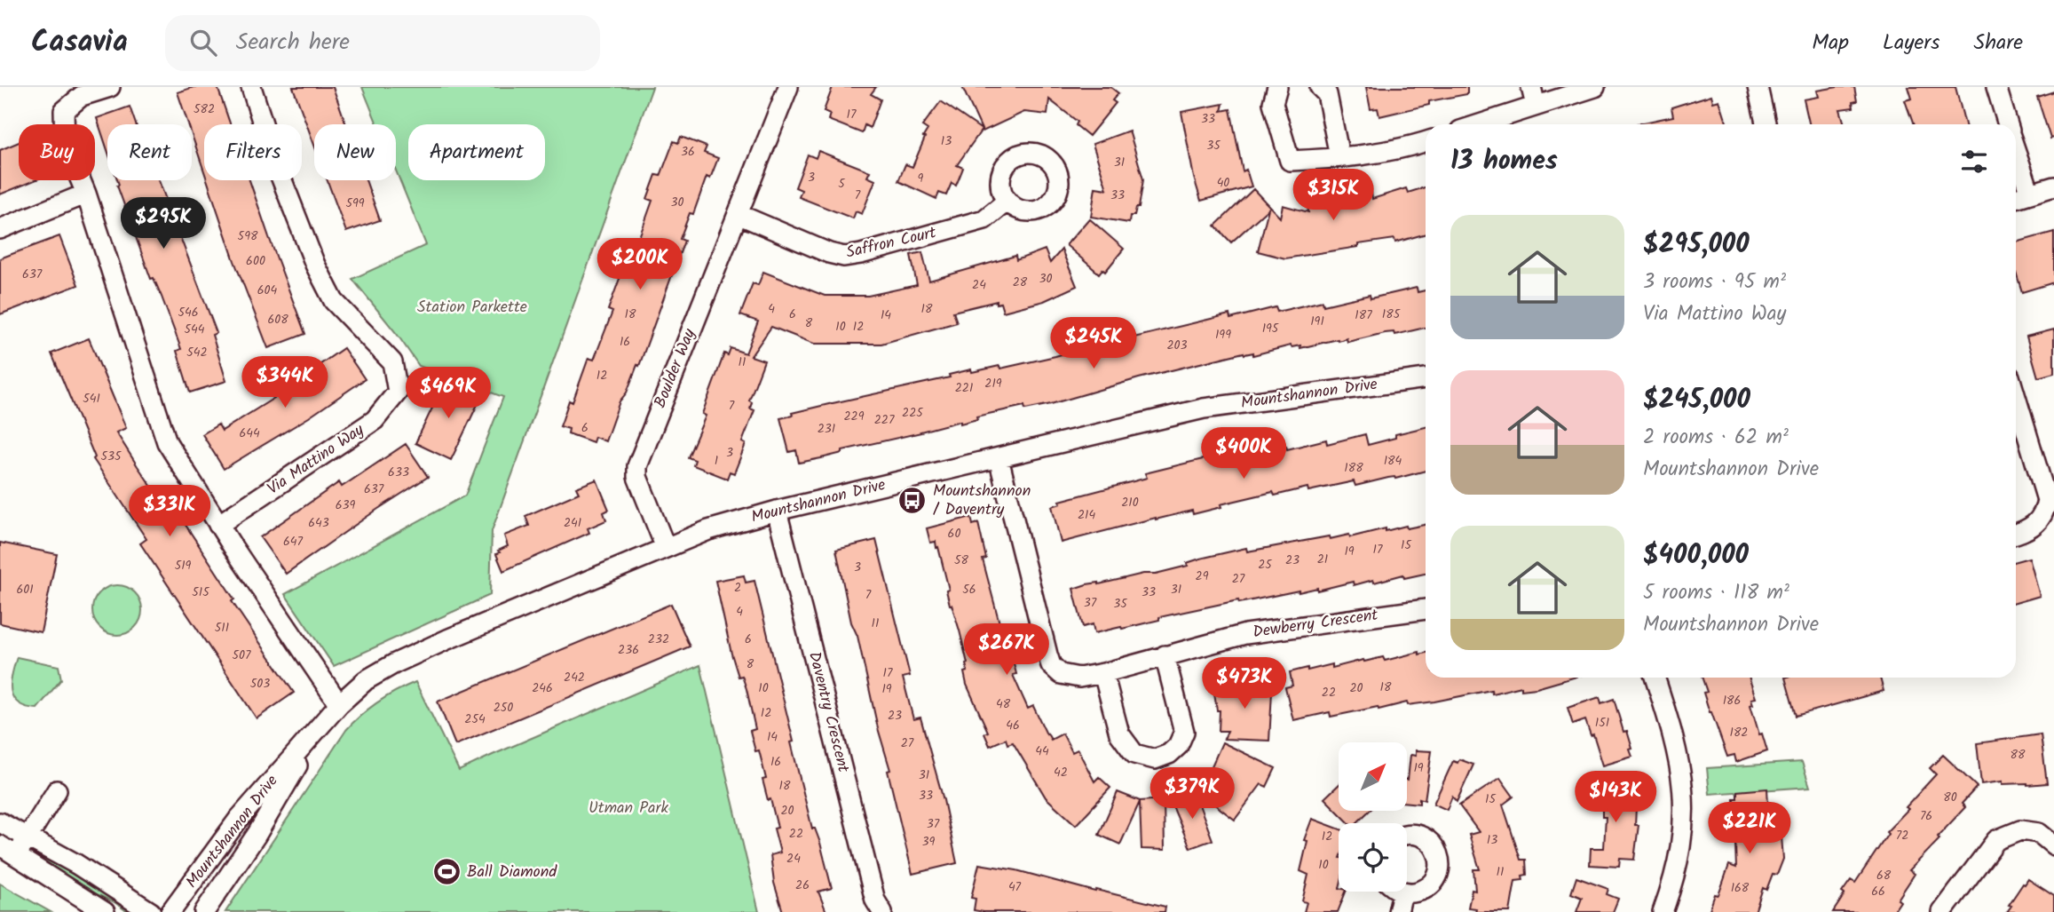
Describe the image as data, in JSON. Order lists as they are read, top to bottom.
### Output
{
  "streets": {
    "street": [
      "Saffron Court",
      "Boulder Way",
      "Mountshannon Drive",
      "Via Mattino Way",
      "Dewberry Crescent",
      "Daventry Crescent"
    ]
  },
  "crossings": [
    ["Saffron Court", "Boulder Way"],
    ["Boulder Way", "Mountshannon Drive"],
    ["Mountshannon Drive", "Dewberry Crescent"],
    ["Mountshannon Drive", "Daventry Crescent"]
  ],
  "parks": ["Station Parkette", "Utman Park"],
  "places": {
    "bus stop": ["Mountshannon / Daventry"],
    "sports": ["Ball Diamond"]
  },
  "house_numbers": [
    "582",
    "17",
    "33",
    "13",
    "35",
    "36",
    "31",
    "3",
    "9",
    "40",
    "5",
    "7",
    "33",
    "30",
    "599",
    "598",
    "600",
    "637",
    "30",
    "28",
    "24",
    "604",
    "4",
    "18",
    "546",
    "18",
    "6",
    "185",
    "14",
    "187",
    "608",
    "191",
    "8",
    "10",
    "12",
    "195",
    "544",
    "199",
    "16",
    "203",
    "542",
    "11",
    "12",
    "219",
    "221",
    "541",
    "7",
    "225",
    "229",
    "227",
    "6",
    "231",
    "644",
    "3",
    "535",
    "1",
    "184",
    "188",
    "633",
    "637",
    "210",
    "639",
    "214",
    "643",
    "241",
    "60",
    "647",
    "15",
    "17",
    "19",
    "21",
    "58",
    "23",
    "25",
    "519",
    "3",
    "29",
    "27",
    "2",
    "601",
    "56",
    "31",
    "515",
    "33",
    "7",
    "37",
    "35",
    "4",
    "11",
    "511",
    "232",
    "6",
    "236",
    "507",
    "8",
    "17",
    "242",
    "503",
    "18",
    "246",
    "10",
    "20",
    "19",
    "22",
    "186",
    "48",
    "250",
    "12",
    "23",
    "254",
    "151",
    "46",
    "182",
    "14",
    "27",
    "44",
    "88",
    "16",
    "19",
    "42",
    "31",
    "18",
    "33",
    "80",
    "15",
    "20",
    "76",
    "37",
    "22",
    "72",
    "12",
    "13",
    "39",
    "24",
    "10",
    "11",
    "68",
    "26",
    "47",
    "168",
    "66"
  ],
  "north": "top right",
  "page": {
    "header": "Casavia",
    "search": "Search here",
    "nav": ["Map", "Layers", "Share"],
    "chip": [
      "Buy",
      "Rent",
      "Filters",
      "New",
      "Apartment"
    ],
    "heading": "13 homes",
    "price": [
      "$315K",
      "$295K",
      "$200K",
      "$245K",
      "$344K",
      "$469K",
      "$400K",
      "$331K",
      "$267K",
      "$473K",
      "$379K",
      "$143K",
      "$221K"
    ],
    "list": [
      {
        "name": "$295,000",
        "note": "3 rooms · 95 m² · Via Mattino Way"
      },
      {
        "name": "$245,000",
        "note": "2 rooms · 62 m² · Mountshannon Drive"
      },
      {
        "name": "$400,000",
        "note": "5 rooms · 118 m² · Mountshannon Drive"
      }
    ]
  }
}
